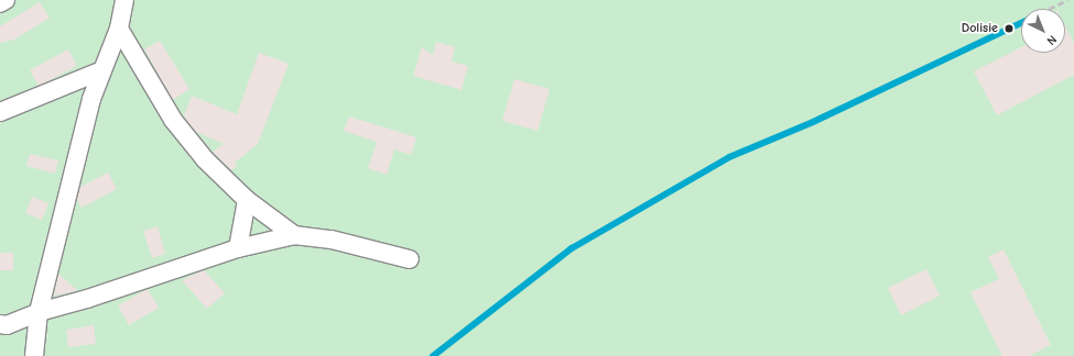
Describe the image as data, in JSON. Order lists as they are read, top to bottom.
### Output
{
  "places": ["Dolisie"],
  "north": "bottom right"
}
